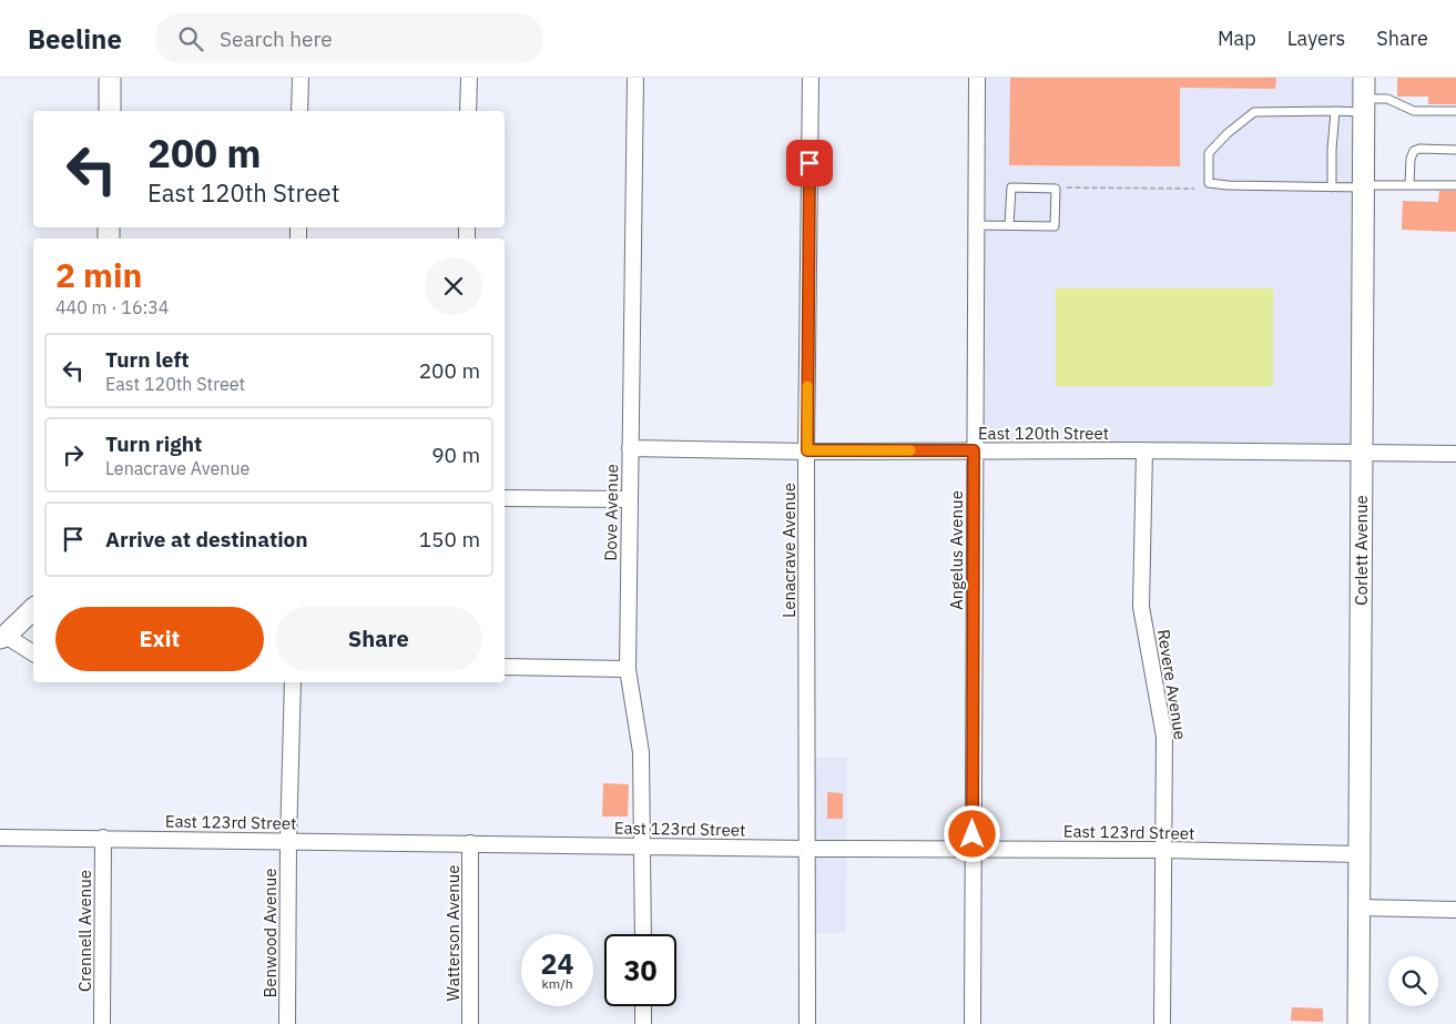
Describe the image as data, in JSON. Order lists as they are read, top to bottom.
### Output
{
  "streets": {
    "street": [
      "East 120th Street",
      "Dove Avenue",
      "Lenacrave Avenue",
      "Angelus Avenue",
      "Corlett Avenue",
      "Revere Avenue",
      "East 123rd Street",
      "Crennell Avenue",
      "Benwood Avenue",
      "Watterson Avenue"
    ]
  },
  "crossings": [
    ["East 120th Street", "Dove Avenue"],
    ["East 120th Street", "Lenacrave Avenue"],
    ["East 120th Street", "Angelus Avenue"],
    ["East 120th Street", "Corlett Avenue"],
    ["East 120th Street", "Revere Avenue"],
    ["Dove Avenue", "East 123rd Street"],
    ["Lenacrave Avenue", "East 123rd Street"],
    ["Angelus Avenue", "East 123rd Street"],
    ["Corlett Avenue", "East 123rd Street"],
    ["Revere Avenue", "East 123rd Street"],
    ["East 123rd Street", "Crennell Avenue"],
    ["East 123rd Street", "Benwood Avenue"],
    ["East 123rd Street", "Watterson Avenue"]
  ],
  "page": {
    "header": "Beeline",
    "search": "Search here",
    "nav": ["Map", "Layers", "Share"],
    "turn": ["200 m", "East 120th Street"],
    "heading": ["2 min", "440 m · 16:34"],
    "list": [
      {
        "name": "Turn left",
        "note": "East 120th Street",
        "value": "200 m"
      },
      {
        "name": "Turn right",
        "note": "Lenacrave Avenue",
        "value": "90 m"
      },
      {
        "name": "Arrive at destination",
        "value": "150 m"
      }
    ],
    "buttons": ["Exit", "Share"],
    "speed": "24 km/h",
    "limit": "30"
  }
}
